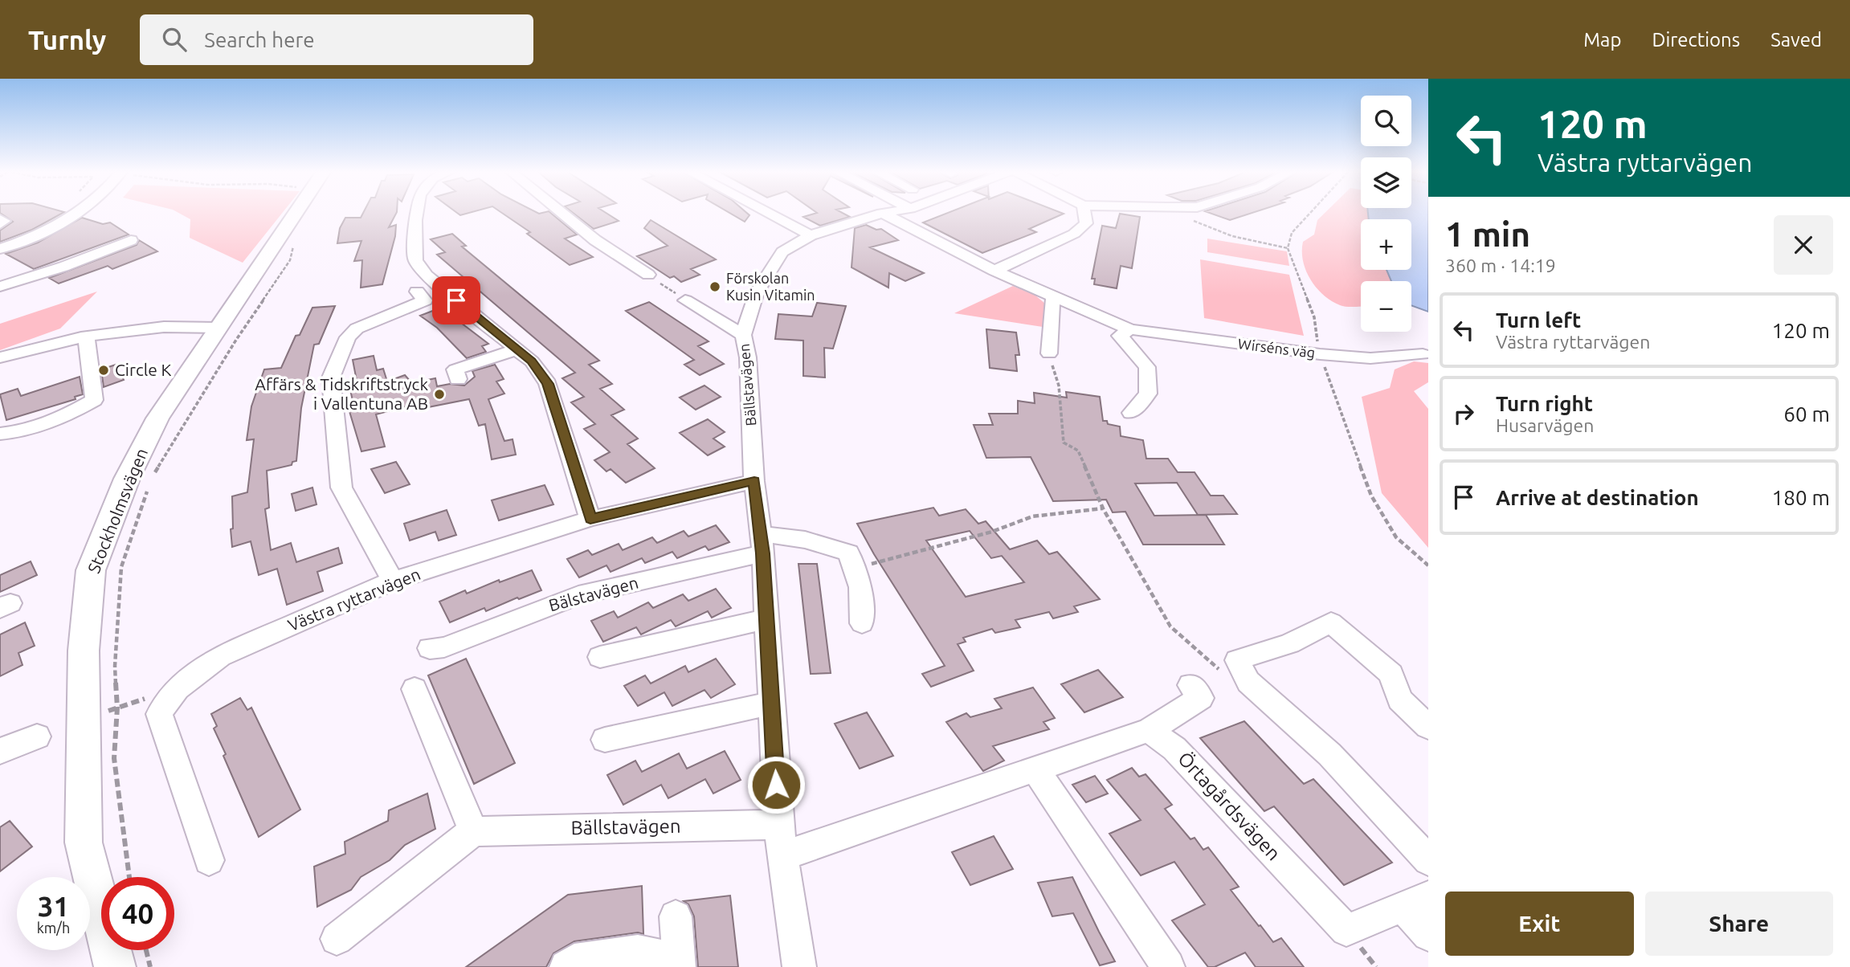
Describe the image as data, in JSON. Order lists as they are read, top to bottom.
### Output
{
  "streets": {
    "main road": ["Stockholmsvägen"],
    "street": [
      "Wirséns väg",
      "Bällstavägen",
      "Bälstavägen",
      "Västra ryttarvägen",
      "Örtagårdsvägen"
    ]
  },
  "crossings": [
    ["Wirséns väg", "Bällstavägen"],
    ["Bällstavägen", "Bälstavägen"],
    ["Bällstavägen", "Västra ryttarvägen"]
  ],
  "places": ["Förskolan Kusin Vitamin", "Circle K", "Affärs & Tidskriftstryck i Vallentuna AB"],
  "page": {
    "header": "Turnly",
    "search": "Search here",
    "nav": ["Map", "Directions", "Saved"],
    "turn": ["120 m", "Västra ryttarvägen"],
    "map_buttons": ["+", "−"],
    "heading": ["1 min", "360 m · 14:19"],
    "list": [
      {
        "name": "Turn left",
        "note": "Västra ryttarvägen",
        "value": "120 m"
      },
      {
        "name": "Turn right",
        "note": "Husarvägen",
        "value": "60 m"
      },
      {
        "name": "Arrive at destination",
        "value": "180 m"
      }
    ],
    "speed": "31 km/h",
    "limit": "40",
    "buttons": ["Exit", "Share"]
  }
}
